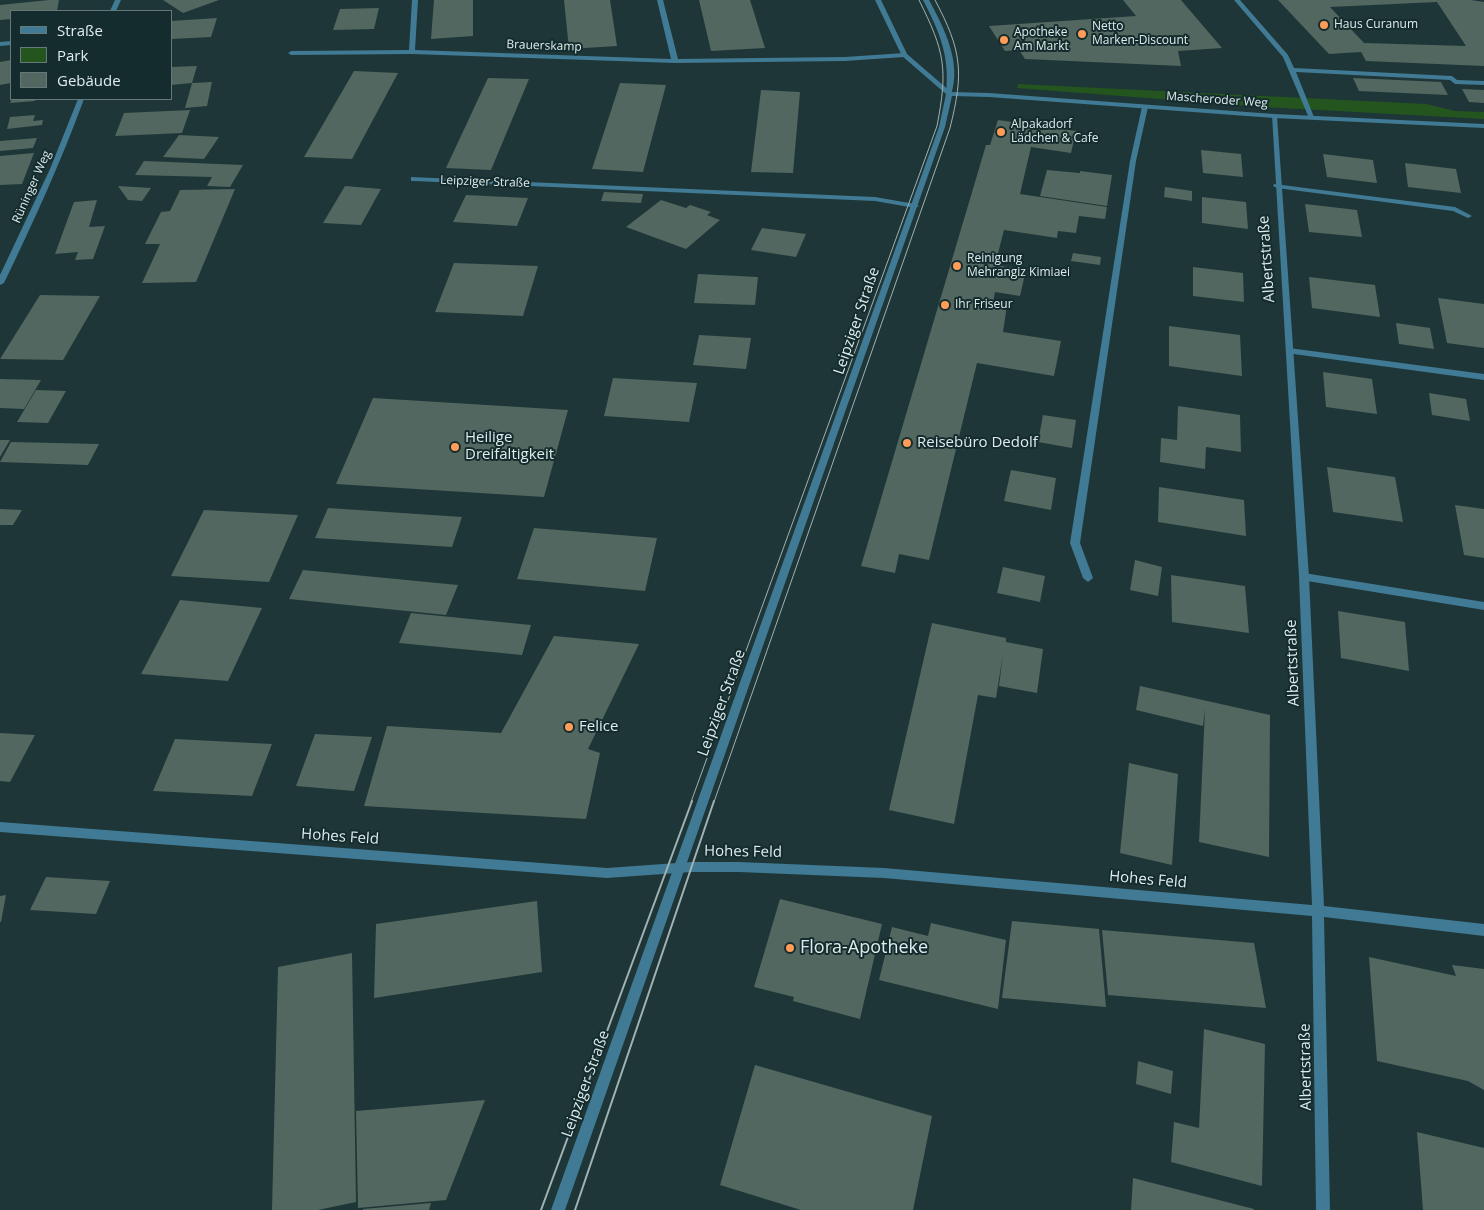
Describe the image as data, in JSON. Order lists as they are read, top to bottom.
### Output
{
  "streets": {
    "street": [
      "Brauerskamp",
      "Mascheroder Weg",
      "Leipziger Straße",
      "Rüninger Weg",
      "Albertstraße",
      "Hohes Feld"
    ]
  },
  "crossings": [
    ["Mascheroder Weg", "Leipziger Straße"],
    ["Mascheroder Weg", "Albertstraße"],
    ["Leipziger Straße", "Hohes Feld"],
    ["Albertstraße", "Hohes Feld"]
  ],
  "places": [
    "Haus Curanum",
    "Netto Marken-Discount",
    "Apotheke Am Markt",
    "Alpakadorf Lädchen & Cafe",
    "Reinigung Mehrangiz Kimiaei",
    "Ihr Friseur",
    "Reisebüro Dedolf",
    "Heilige Dreifaltigkeit",
    "Felice",
    "Flora-Apotheke"
  ],
  "legend": ["Straße", "Park", "Gebäude"]
}
